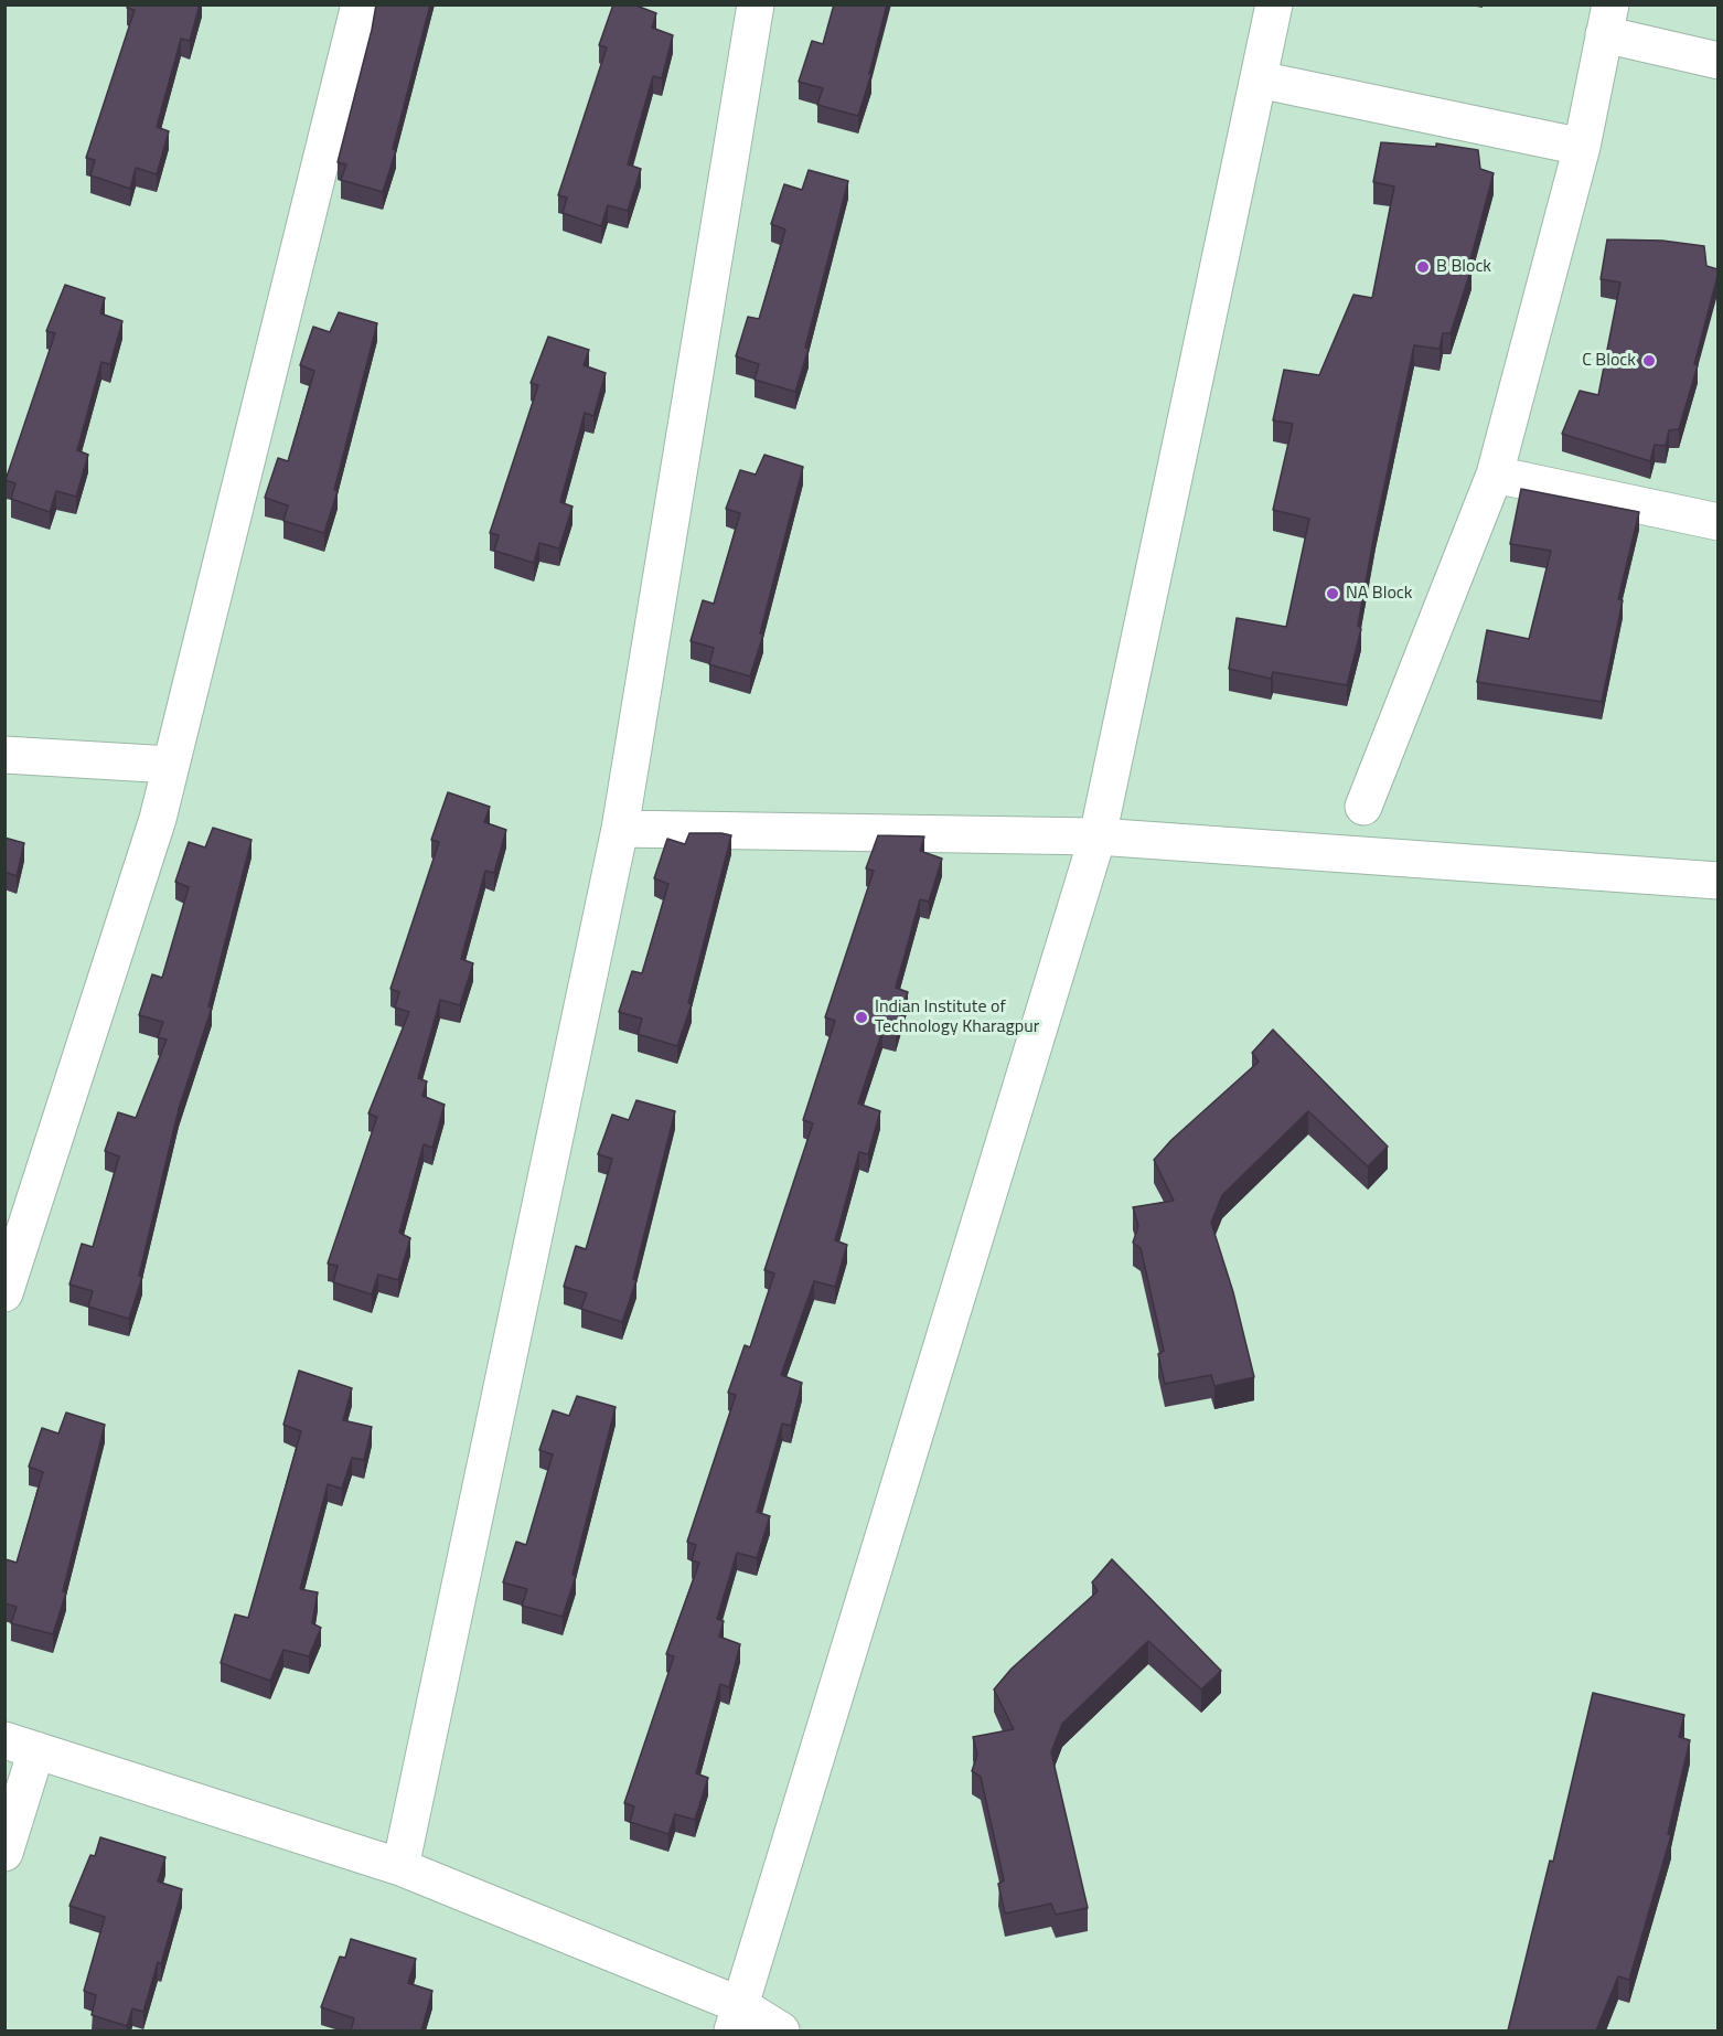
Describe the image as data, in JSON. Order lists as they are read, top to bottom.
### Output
{
  "places": [
    "B Block",
    "C Block",
    "NA Block",
    "Indian Institute of Technology Kharagpur"
  ]
}
